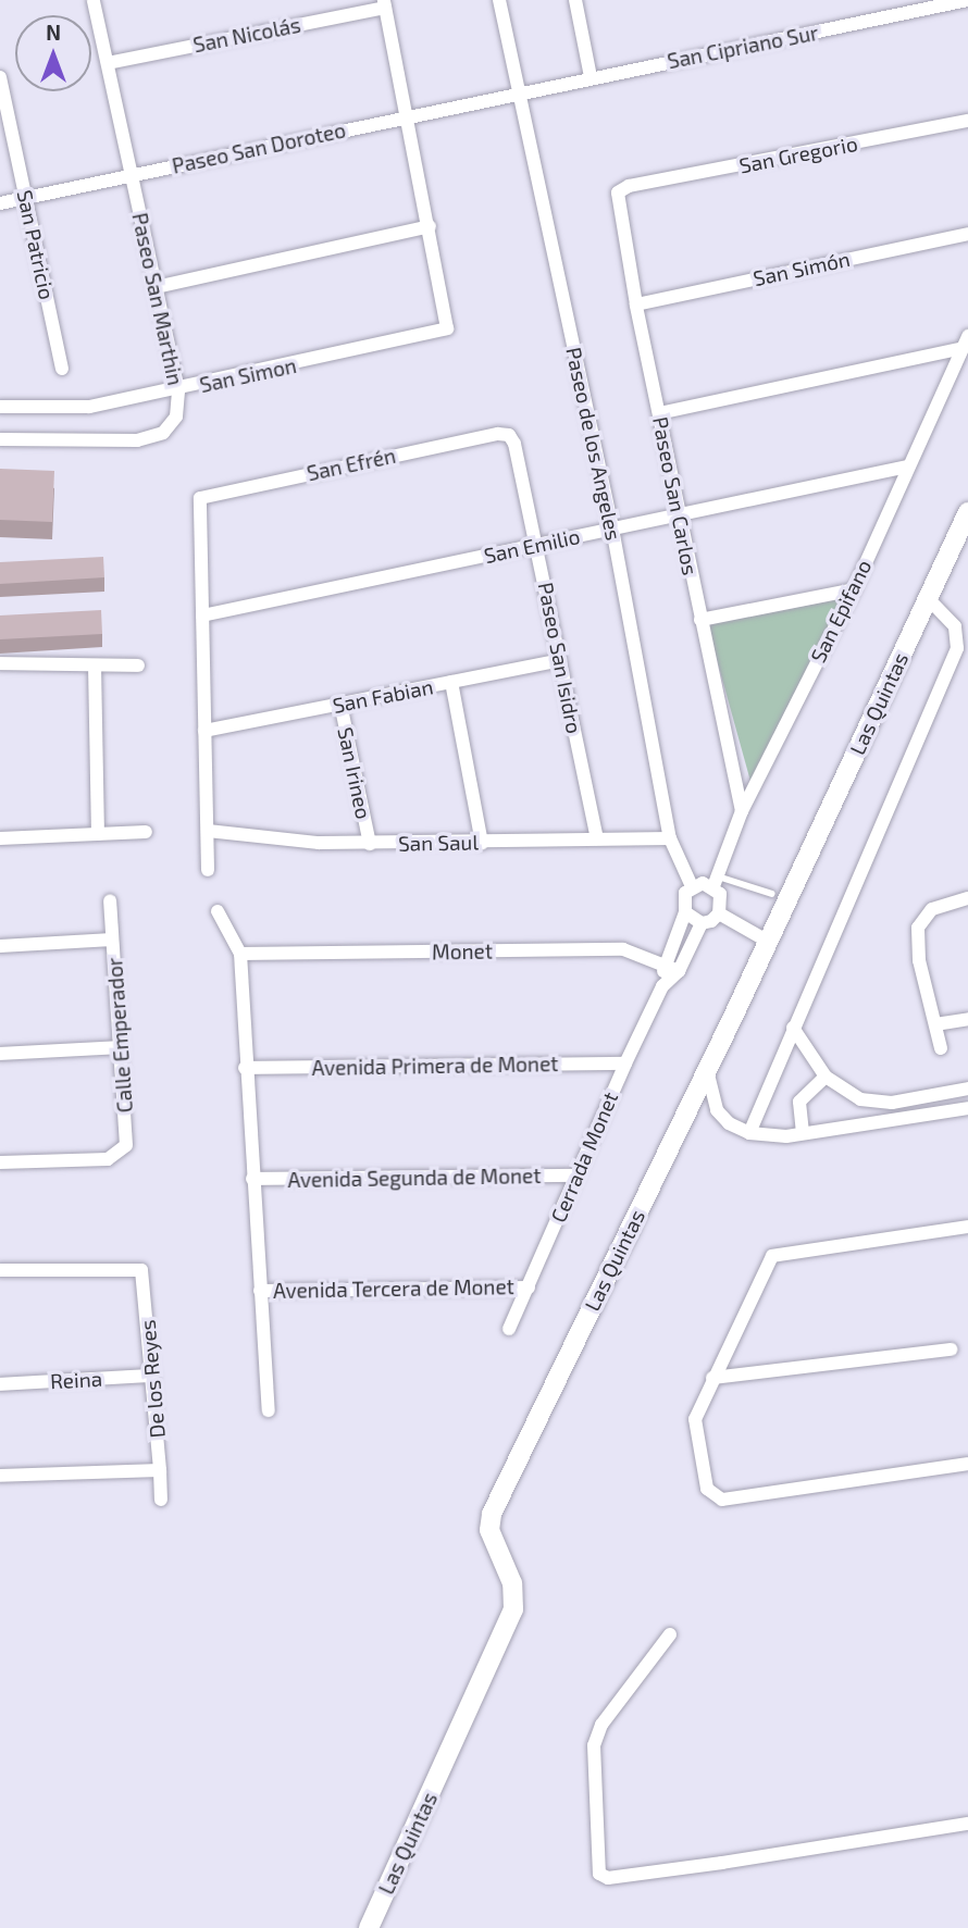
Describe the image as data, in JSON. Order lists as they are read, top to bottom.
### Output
{
  "streets": {
    "street": [
      "San Nicolás",
      "San Cipriano Sur",
      "Paseo San Doroteo",
      "San Gregorio",
      "San Patricio",
      "San Simón",
      "Paseo San Marthin",
      "San Simon",
      "Paseo de los Angeles",
      "San Efrén",
      "Paseo San Carlos",
      "San Emilio",
      "San Epifano",
      "Paseo San Isidro",
      "San Fabian",
      "Las Quintas",
      "San Irineo",
      "San Saul",
      "Monet",
      "Calle Emperador",
      "Avenida Primera de Monet",
      "Cerrada Monet",
      "Avenida Segunda de Monet",
      "Avenida Tercera de Monet",
      "De los Reyes",
      "Reina"
    ]
  },
  "crossings": [
    ["San Nicolás", "Paseo San Marthin"],
    ["San Cipriano Sur", "Paseo San Doroteo"],
    ["San Cipriano Sur", "Paseo de los Angeles"],
    ["Paseo San Doroteo", "San Patricio"],
    ["Paseo San Doroteo", "Paseo San Marthin"],
    ["Paseo San Doroteo", "Paseo de los Angeles"],
    ["San Gregorio", "Paseo San Carlos"],
    ["San Simón", "Paseo San Carlos"],
    ["Paseo San Marthin", "San Simon"],
    ["Paseo de los Angeles", "San Emilio"],
    ["Paseo de los Angeles", "San Epifano"],
    ["Paseo de los Angeles", "San Saul"],
    ["San Efrén", "San Emilio"],
    ["San Efrén", "Paseo San Isidro"],
    ["Paseo San Carlos", "San Emilio"],
    ["Paseo San Carlos", "San Epifano"],
    ["San Emilio", "San Epifano"],
    ["San Emilio", "Paseo San Isidro"],
    ["Paseo San Isidro", "San Fabian"],
    ["Paseo San Isidro", "San Saul"],
    ["San Fabian", "San Irineo"],
    ["San Irineo", "San Saul"],
    ["Avenida Primera de Monet", "Cerrada Monet"],
    ["Cerrada Monet", "Avenida Segunda de Monet"],
    ["Cerrada Monet", "Avenida Tercera de Monet"],
    ["De los Reyes", "Reina"]
  ],
  "north": "top"
}
